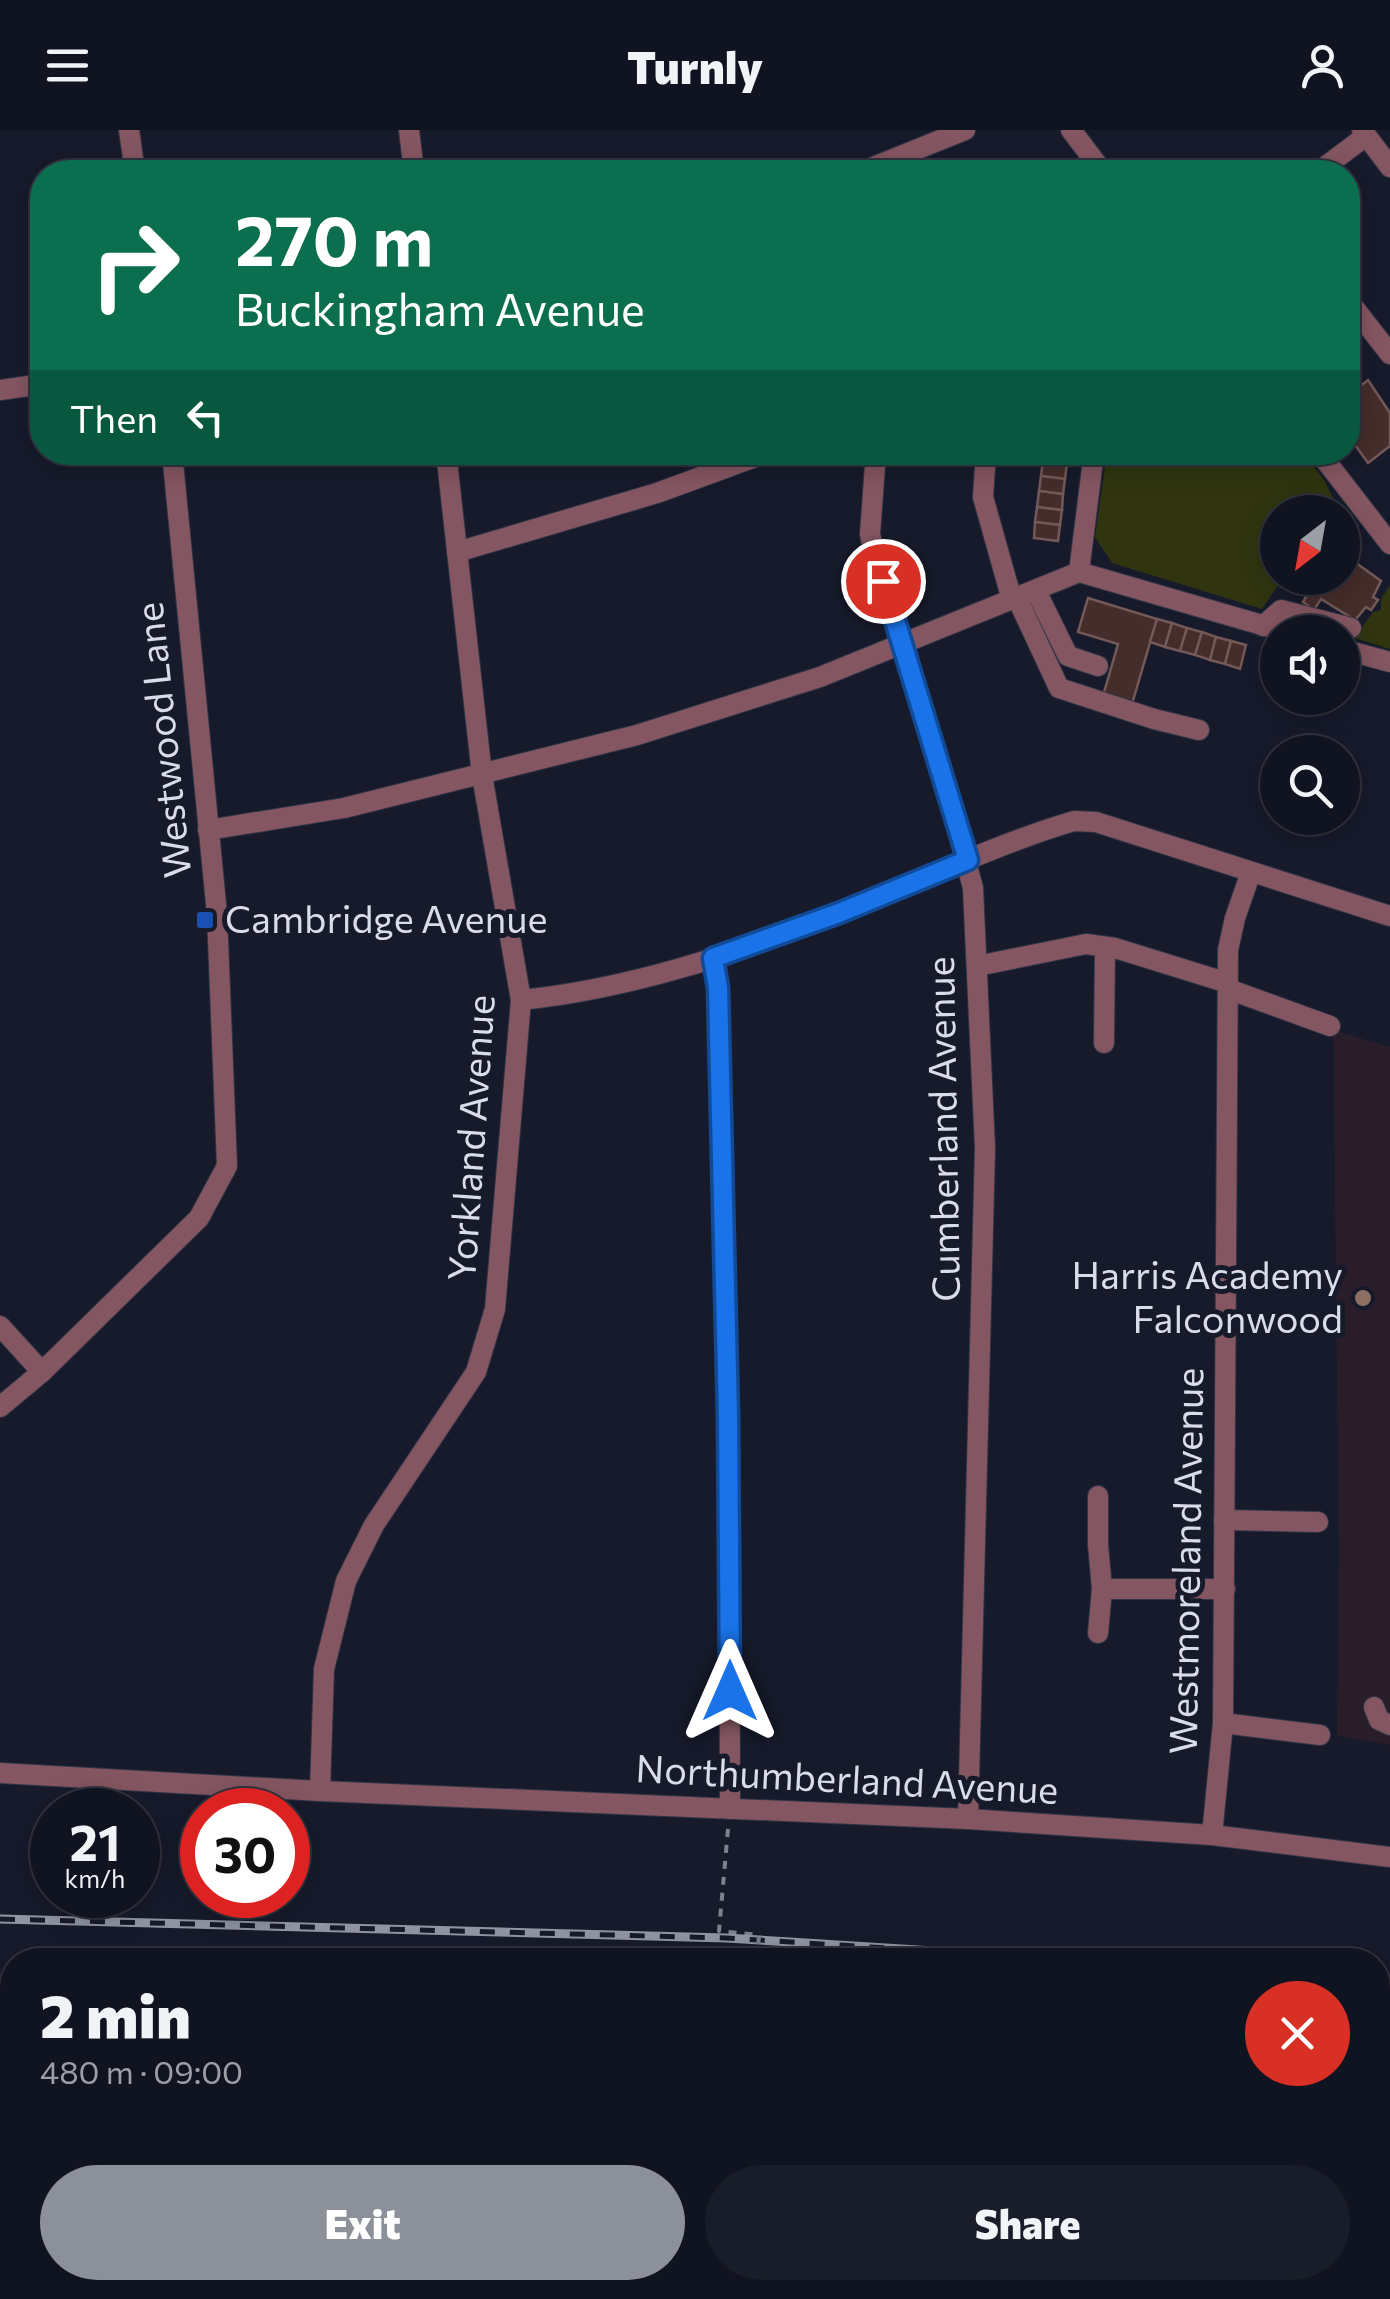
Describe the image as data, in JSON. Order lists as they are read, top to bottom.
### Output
{
  "streets": {
    "street": [
      "Westwood Lane",
      "Cumberland Avenue",
      "Yorkland Avenue",
      "Westmoreland Avenue",
      "Northumberland Avenue"
    ]
  },
  "crossings": [
    ["Cumberland Avenue", "Northumberland Avenue"],
    ["Yorkland Avenue", "Northumberland Avenue"],
    ["Westmoreland Avenue", "Northumberland Avenue"]
  ],
  "places": {
    "transit": ["Cambridge Avenue"],
    "other": ["Harris Academy Falconwood"]
  },
  "north": "bottom left",
  "page": {
    "header": "Turnly",
    "turn": ["270 m", "Buckingham Avenue"],
    "then": "Then",
    "speed": "21 km/h",
    "limit": "30",
    "heading": ["2 min", "480 m · 09:00"],
    "buttons": ["Exit", "Share"]
  }
}
